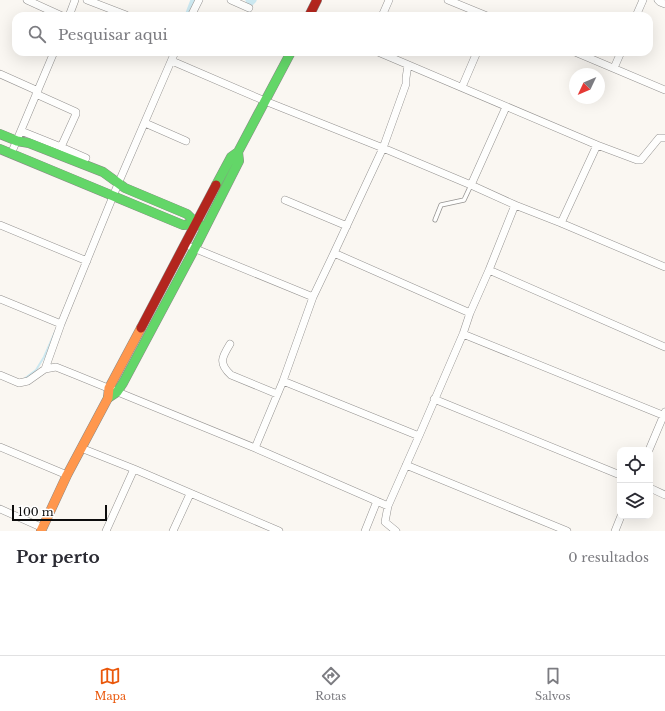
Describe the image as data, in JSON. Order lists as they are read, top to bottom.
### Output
{
  "scale_bar": "100 m",
  "north": "bottom left",
  "page": {
    "search": "Pesquisar aqui",
    "scale": "100 m",
    "heading": ["Por perto", "0 resultados"],
    "nav": ["Mapa", "Rotas", "Salvos"]
  }
}
